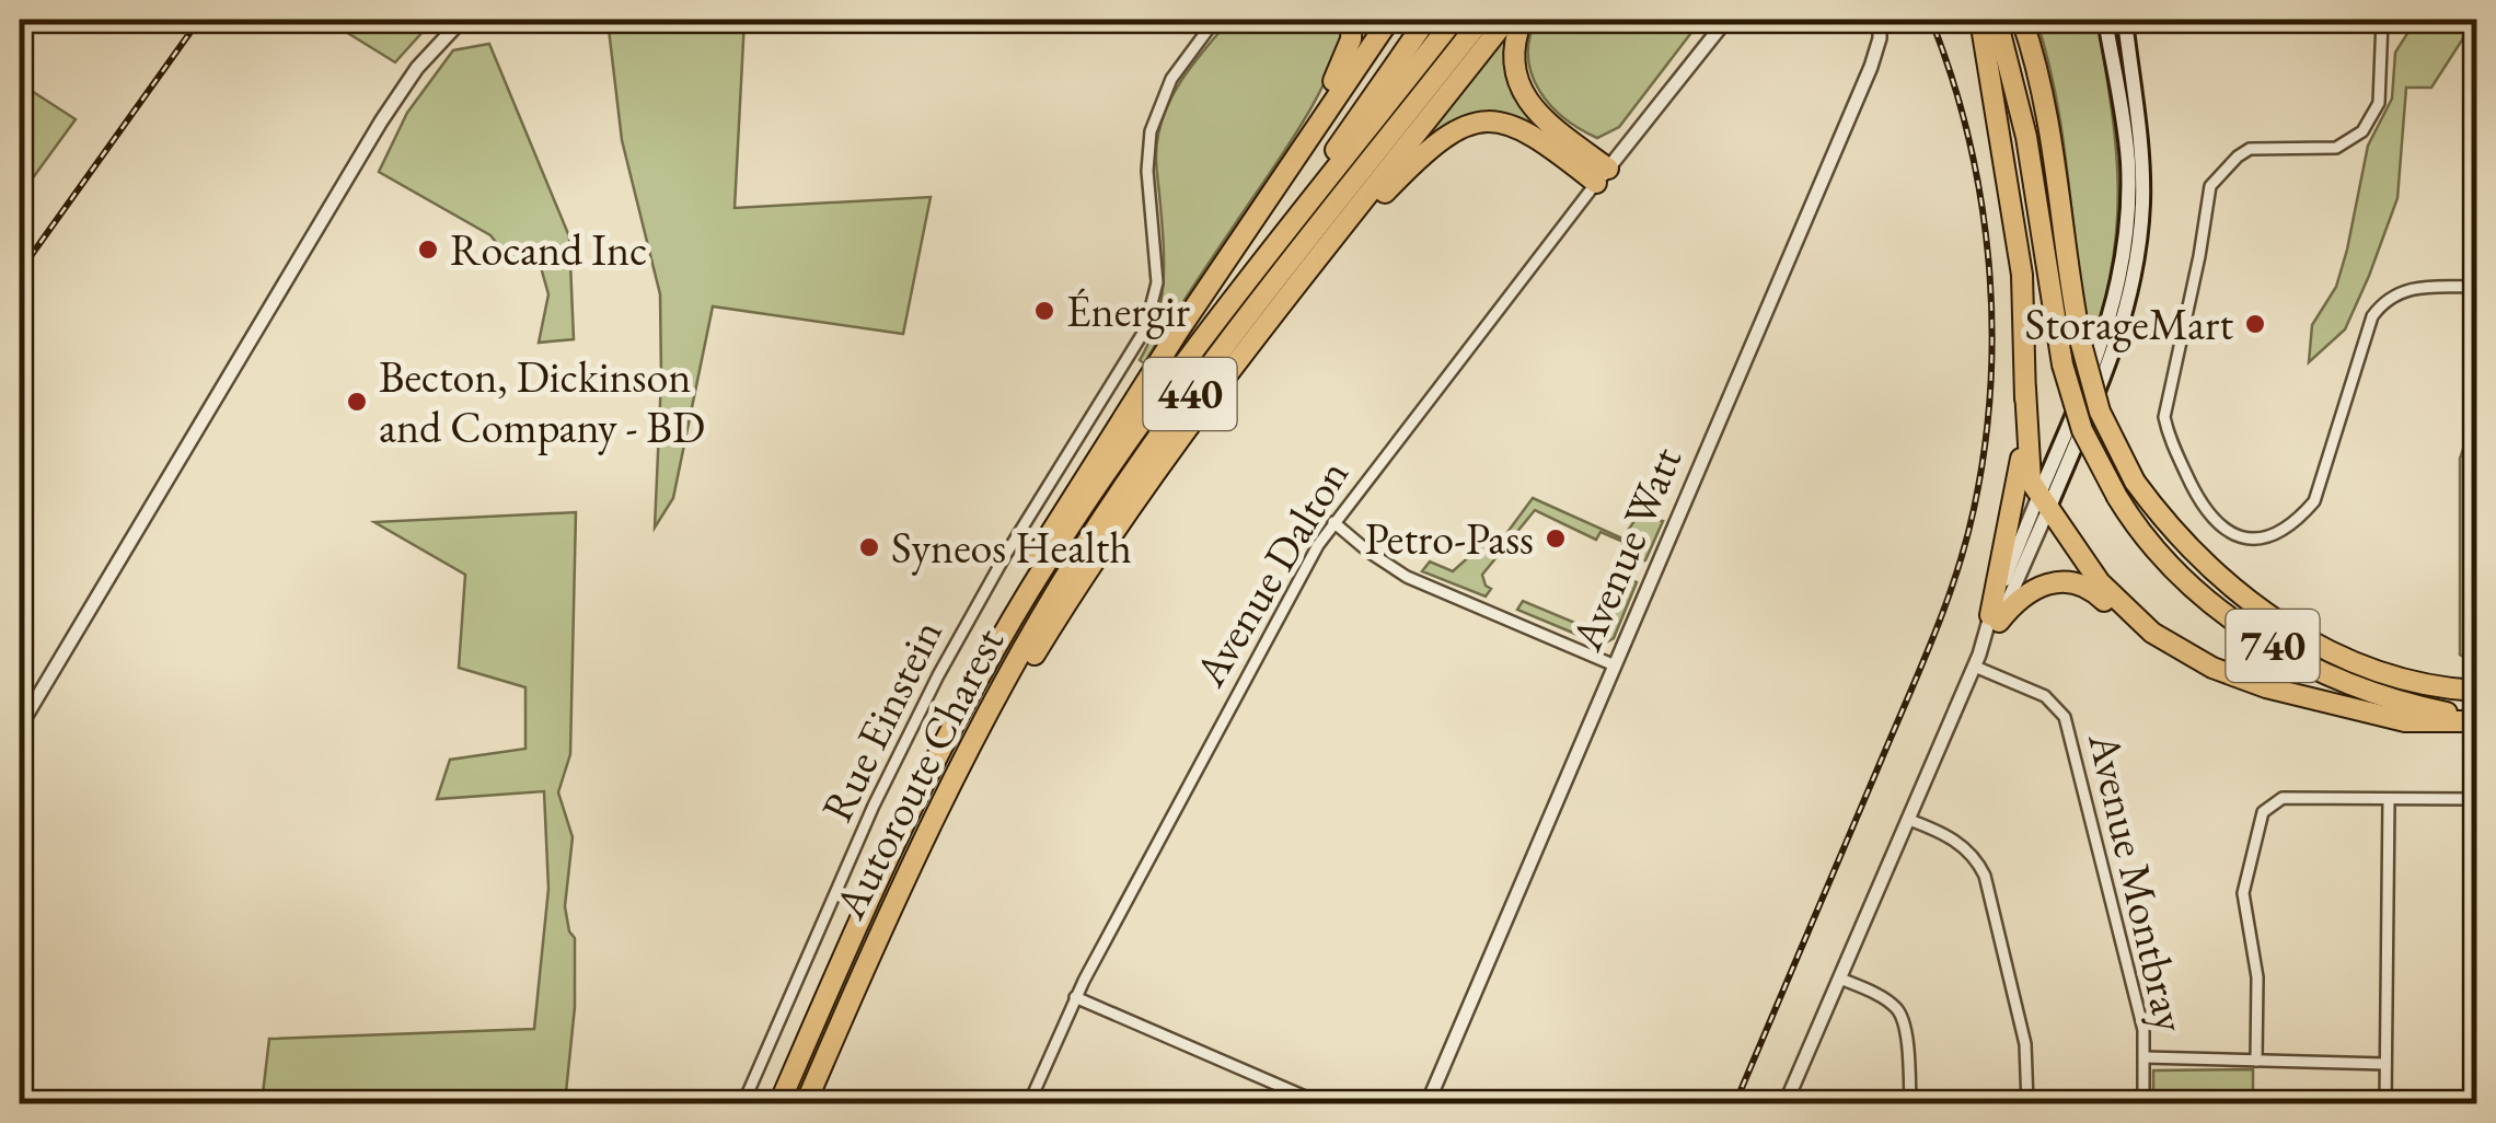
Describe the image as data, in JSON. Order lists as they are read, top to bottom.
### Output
{
  "streets": {
    "highway": ["440", "740", "Autoroute Charest"],
    "street": [
      "Avenue Watt",
      "Avenue Dalton",
      "Rue Einstein",
      "Avenue Montbray"
    ]
  },
  "places": [
    "Rocand Inc",
    "Énergir",
    "StorageMart",
    "Becton, Dickinson and Company - BD",
    "Petro-Pass",
    "Syneos Health"
  ]
}
